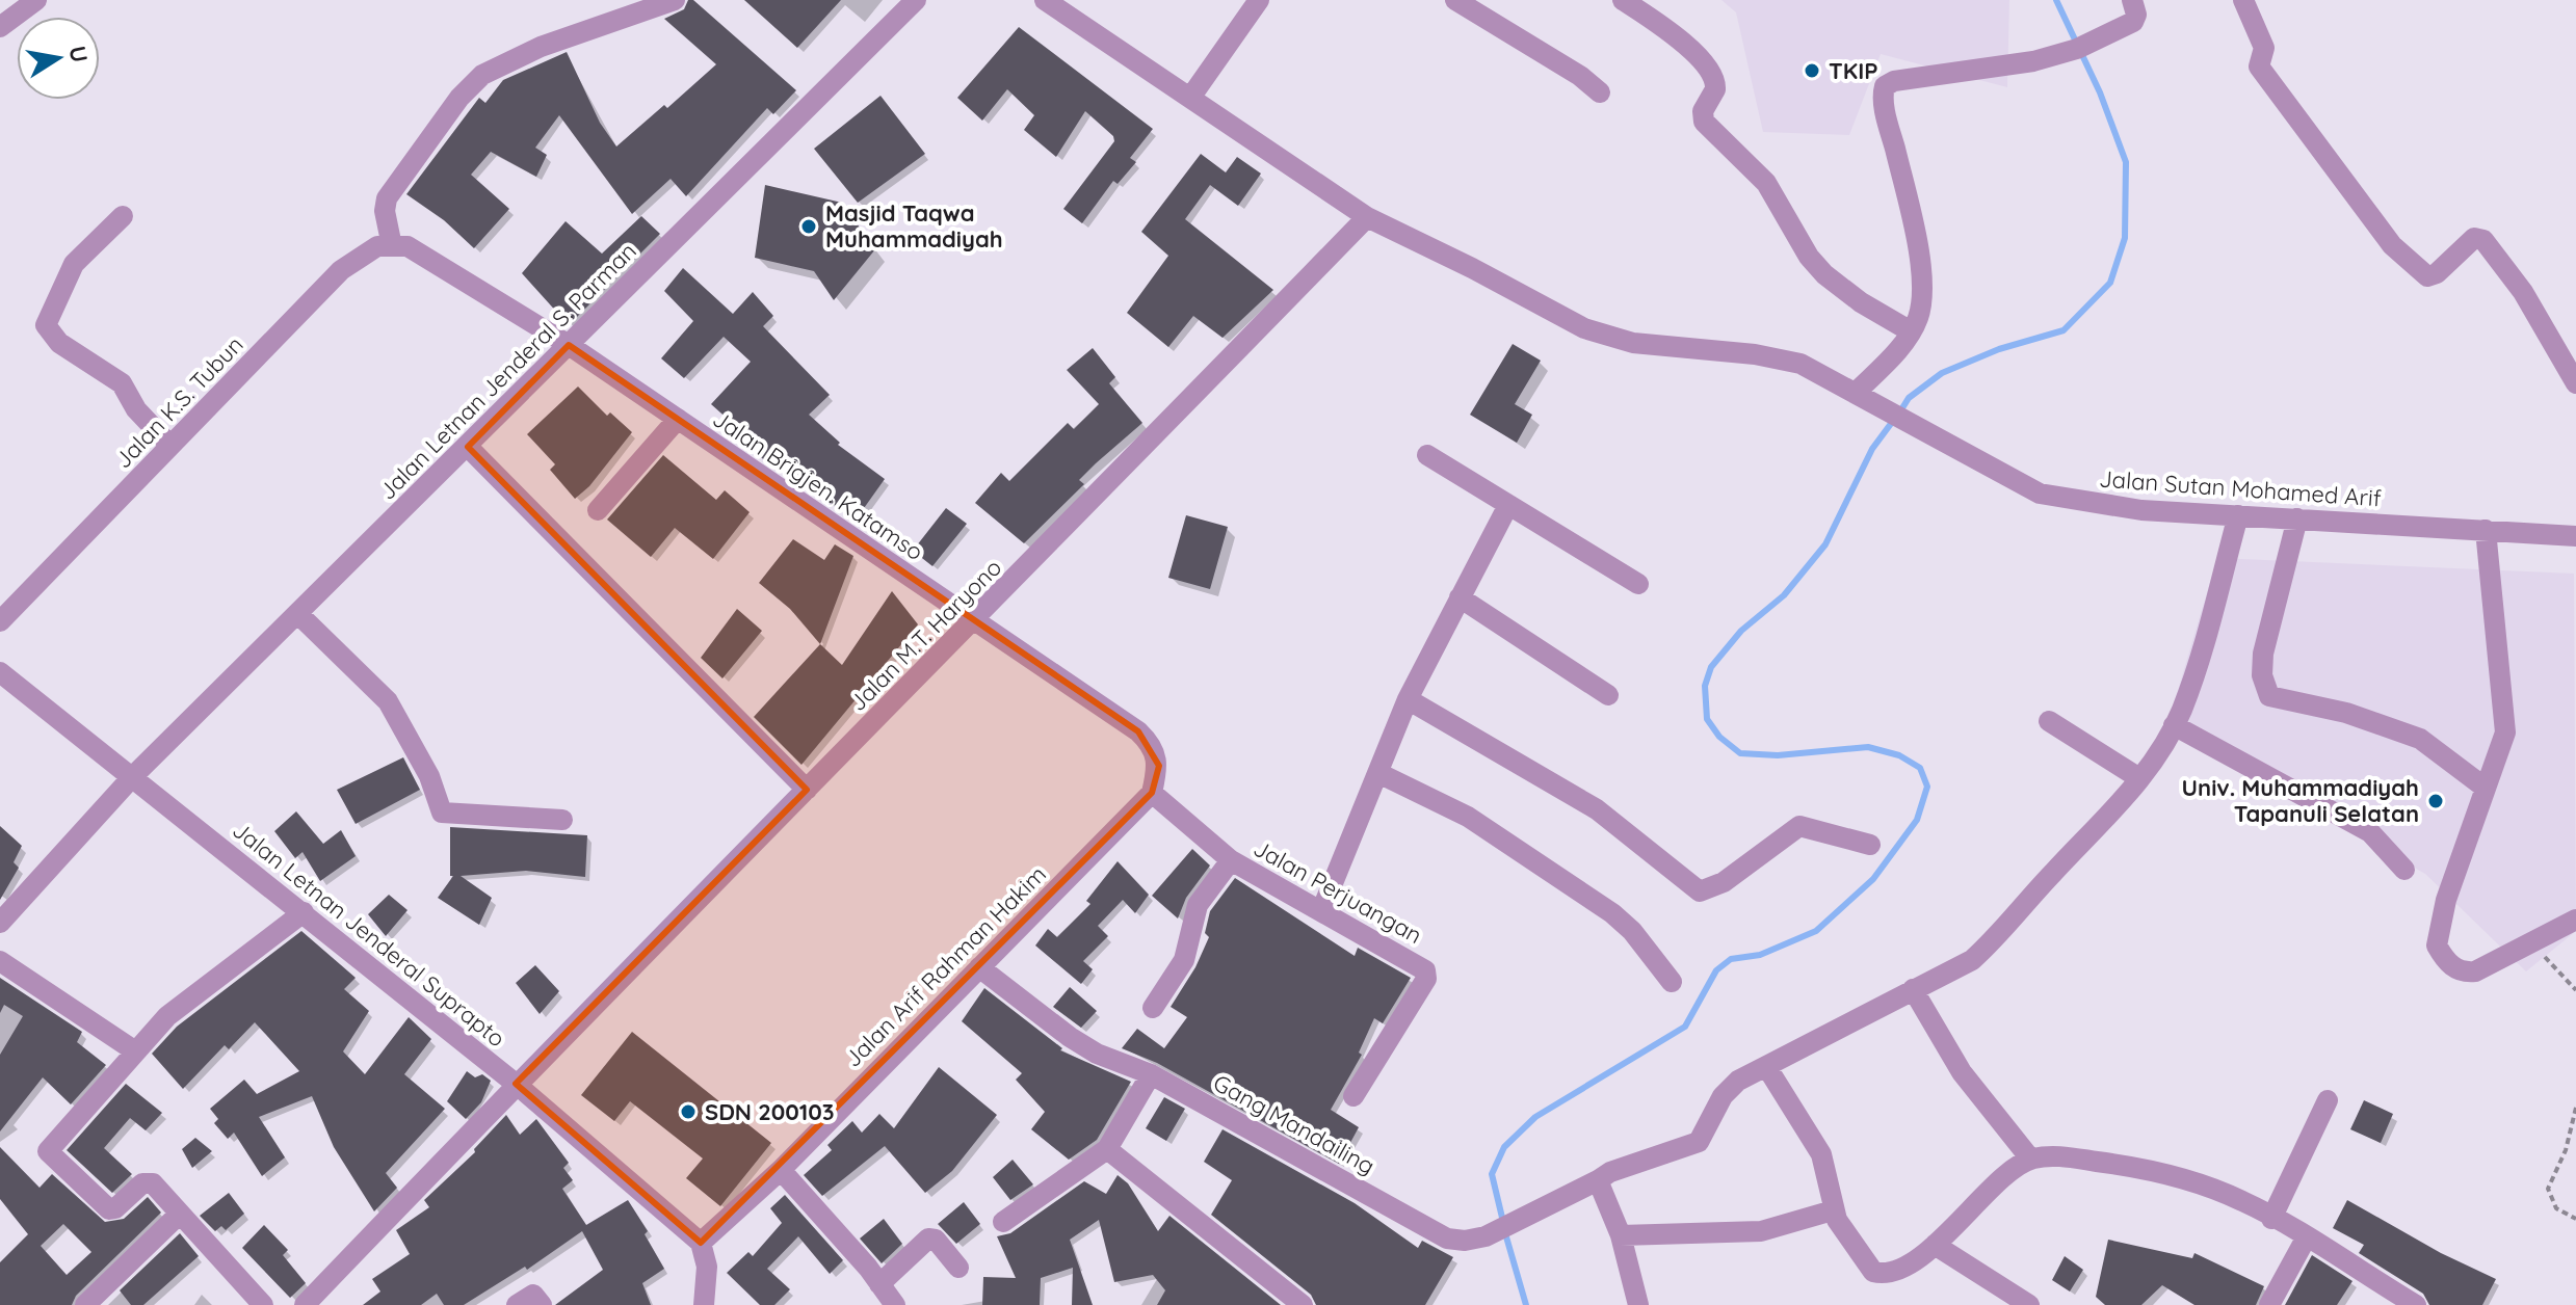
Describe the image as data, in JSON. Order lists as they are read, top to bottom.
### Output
{
  "streets": {
    "street": [
      "Jalan Letnan Jenderal S. Parman",
      "Jalan K.S. Tubun",
      "Jalan Brigjen. Katamso",
      "Jalan Sutan Mohamed Arif",
      "Jalan M.T. Haryono",
      "Jalan Perjuangan",
      "Jalan Letnan Jenderal Suprapto",
      "Jalan Arif Rahman Hakim",
      "Gang Mandailing"
    ]
  },
  "crossings": [
    ["Jalan Letnan Jenderal S. Parman", "Jalan Brigjen. Katamso"],
    ["Jalan Letnan Jenderal S. Parman", "Jalan Letnan Jenderal Suprapto"],
    ["Jalan K.S. Tubun", "Jalan Brigjen. Katamso"],
    ["Jalan Brigjen. Katamso", "Jalan M.T. Haryono"],
    ["Jalan Brigjen. Katamso", "Jalan Perjuangan"],
    ["Jalan Brigjen. Katamso", "Jalan Arif Rahman Hakim"],
    ["Jalan Sutan Mohamed Arif", "Jalan M.T. Haryono"],
    ["Jalan Sutan Mohamed Arif", "Gang Mandailing"],
    ["Jalan M.T. Haryono", "Jalan Letnan Jenderal Suprapto"],
    ["Jalan Perjuangan", "Jalan Arif Rahman Hakim"],
    ["Jalan Letnan Jenderal Suprapto", "Jalan Arif Rahman Hakim"],
    ["Jalan Arif Rahman Hakim", "Gang Mandailing"]
  ],
  "places": [
    "TKIP",
    "Masjid Taqwa Muhammadiyah",
    "Univ. Muhammadiyah Tapanuli Selatan",
    "SDN 200103"
  ],
  "north": "right"
}
